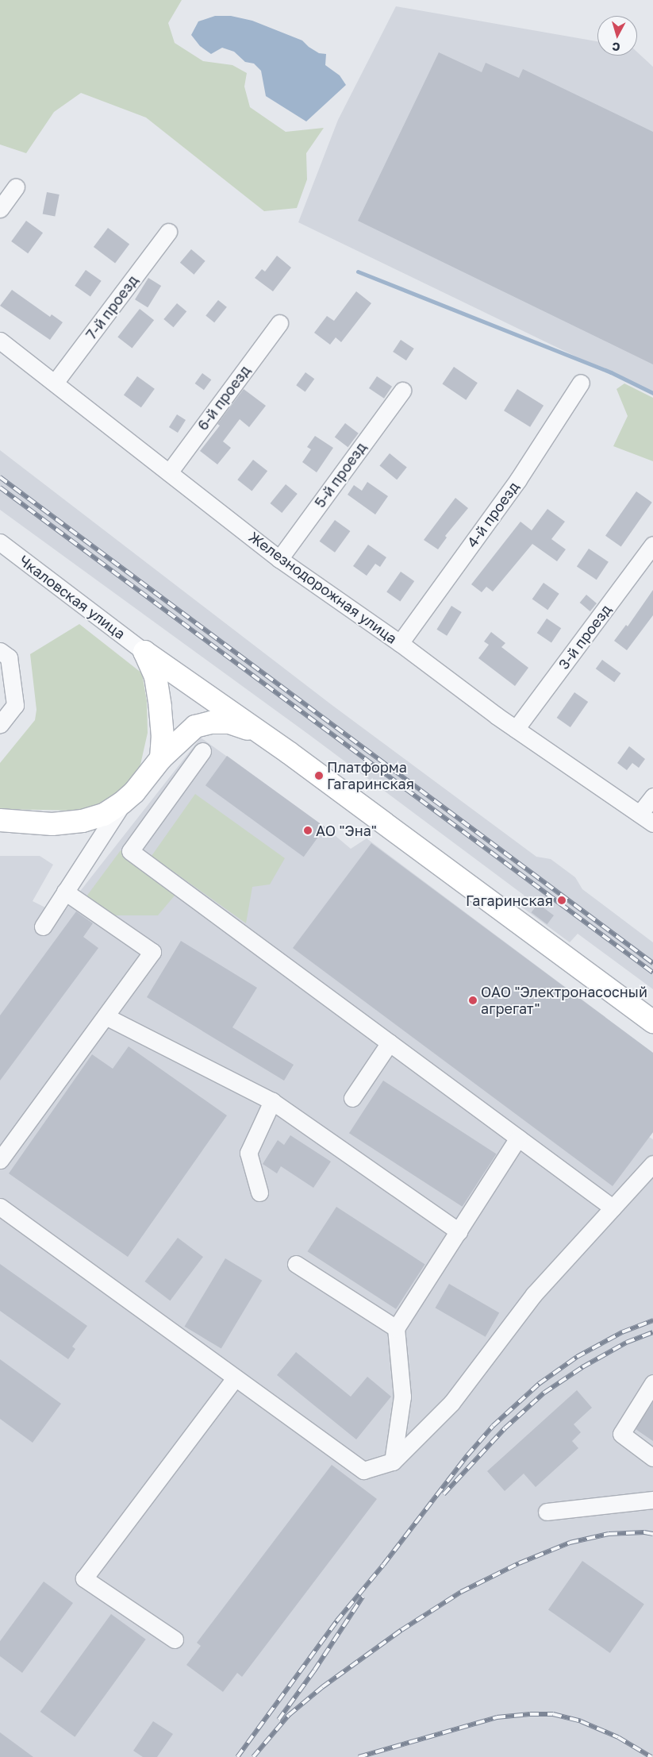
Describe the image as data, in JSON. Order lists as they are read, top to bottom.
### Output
{
  "streets": {
    "street": [
      "7-й проезд",
      "6-й проезд",
      "5-й проезд",
      "4-й проезд",
      "Железнодорожная улица",
      "Чкаловская улица",
      "3-й проезд"
    ]
  },
  "crossings": [
    ["7-й проезд", "Железнодорожная улица"],
    ["6-й проезд", "Железнодорожная улица"],
    ["5-й проезд", "Железнодорожная улица"],
    ["4-й проезд", "Железнодорожная улица"],
    ["Железнодорожная улица", "3-й проезд"]
  ],
  "places": [
    "Платформа Гагаринская",
    "АО \"Эна\"",
    "Гагаринская",
    "ОАО \"Электронасосный агрегат\""
  ],
  "north": "bottom"
}
